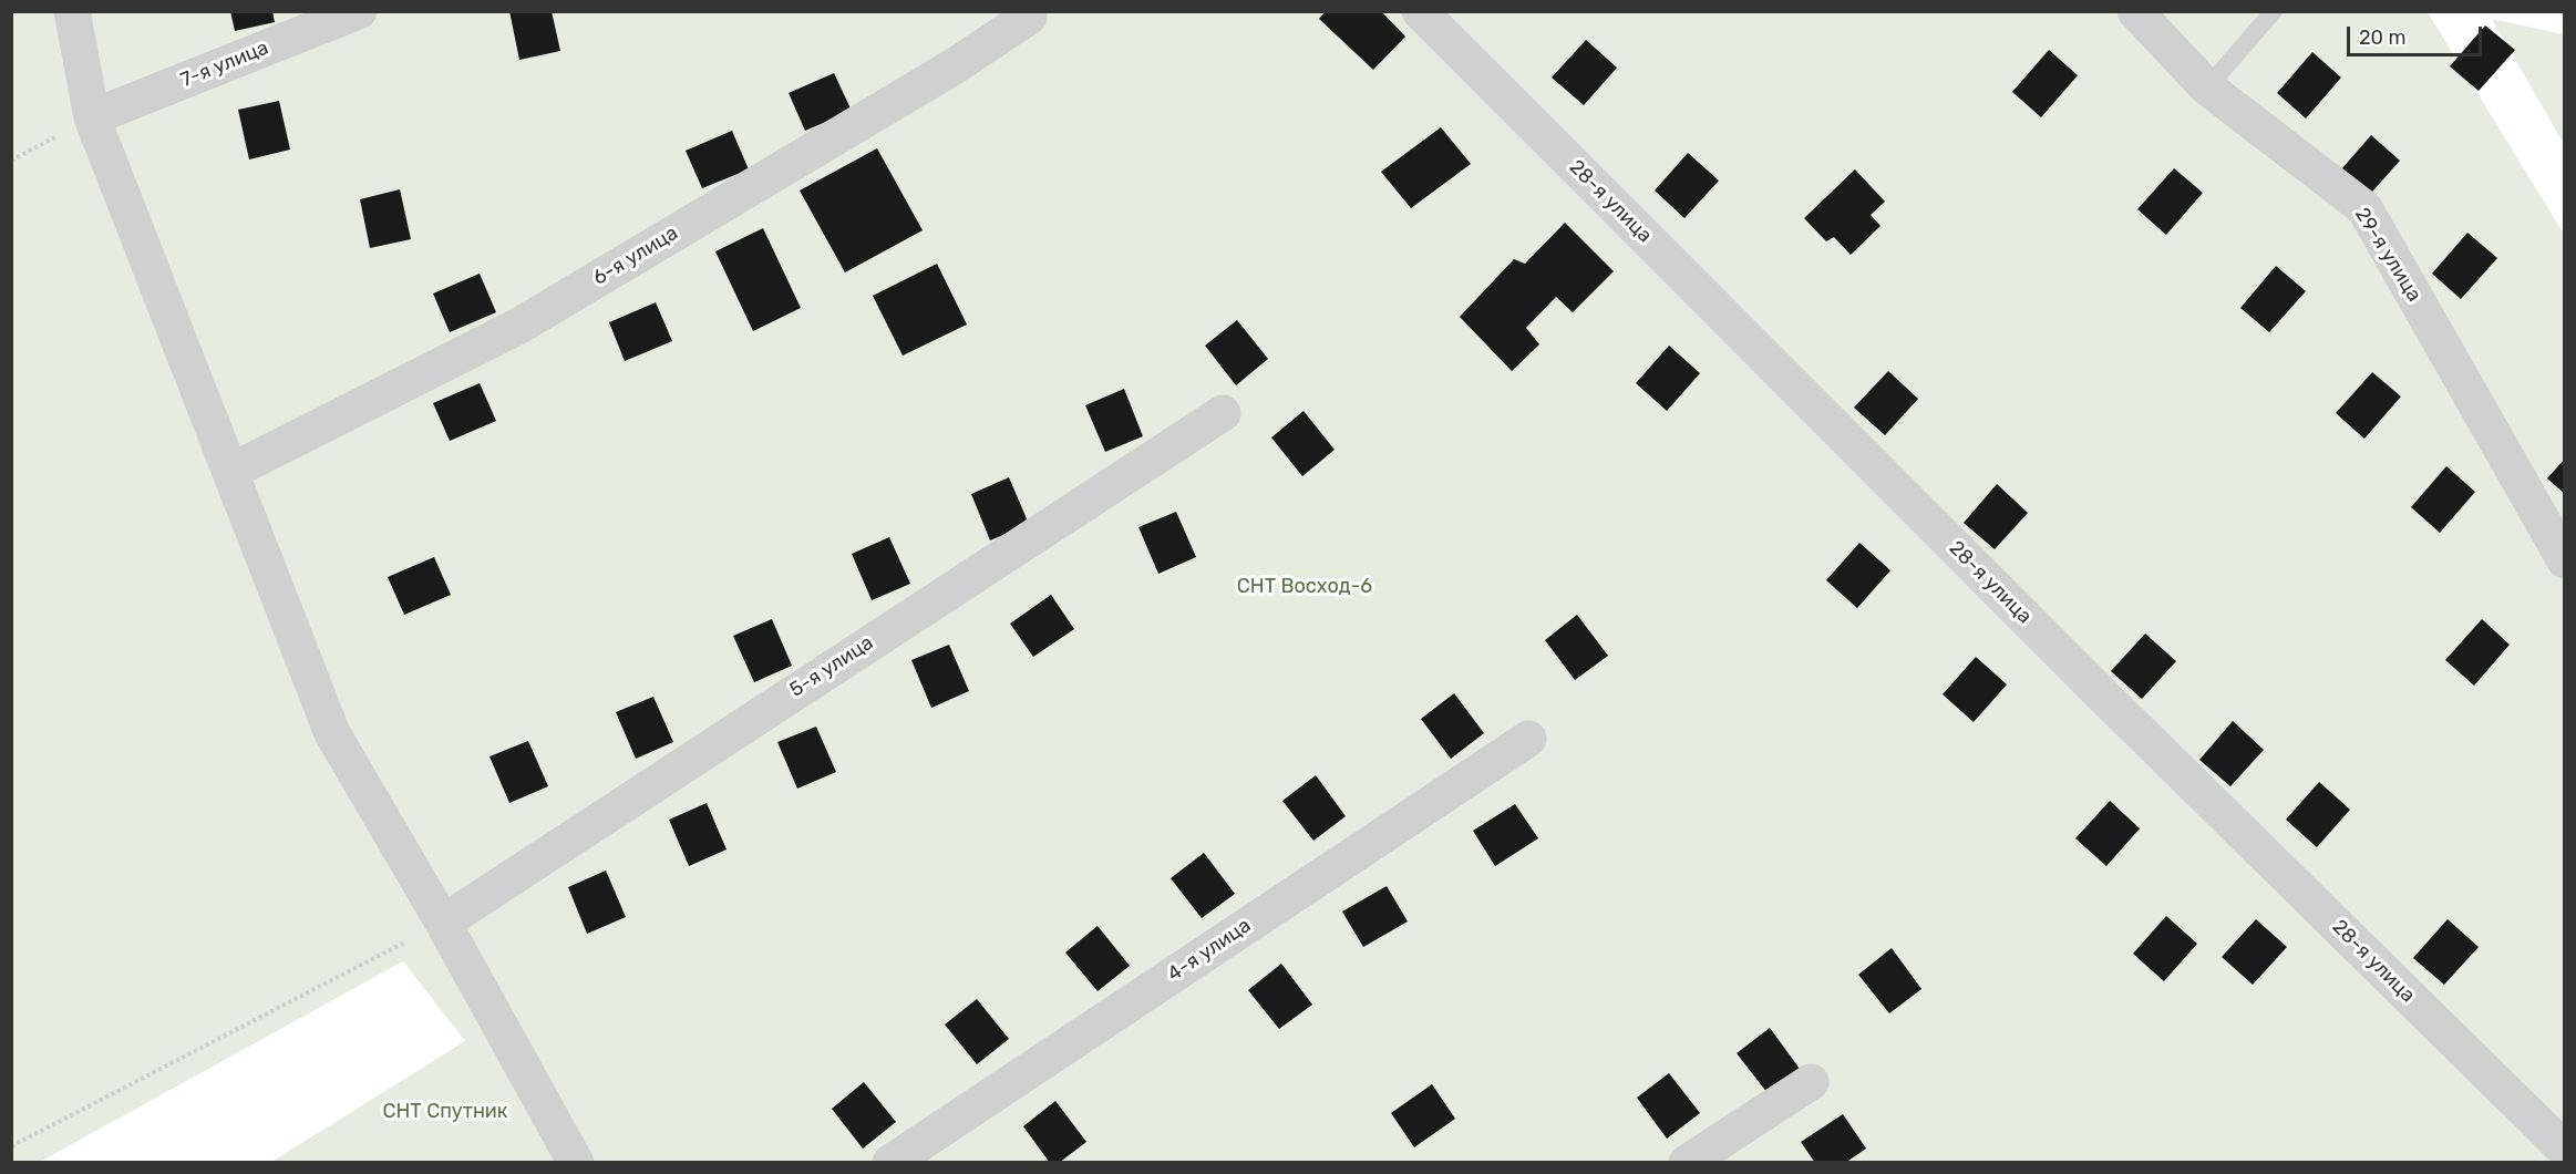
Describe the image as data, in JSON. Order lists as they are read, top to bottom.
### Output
{
  "streets": {
    "street": [
      "7-я улица",
      "28-я улица",
      "29-я улица",
      "6-я улица",
      "5-я улица",
      "4-я улица"
    ]
  },
  "parks": ["СНТ Восход-6", "СНТ Спутник"],
  "scale_bar": "20 m"
}
